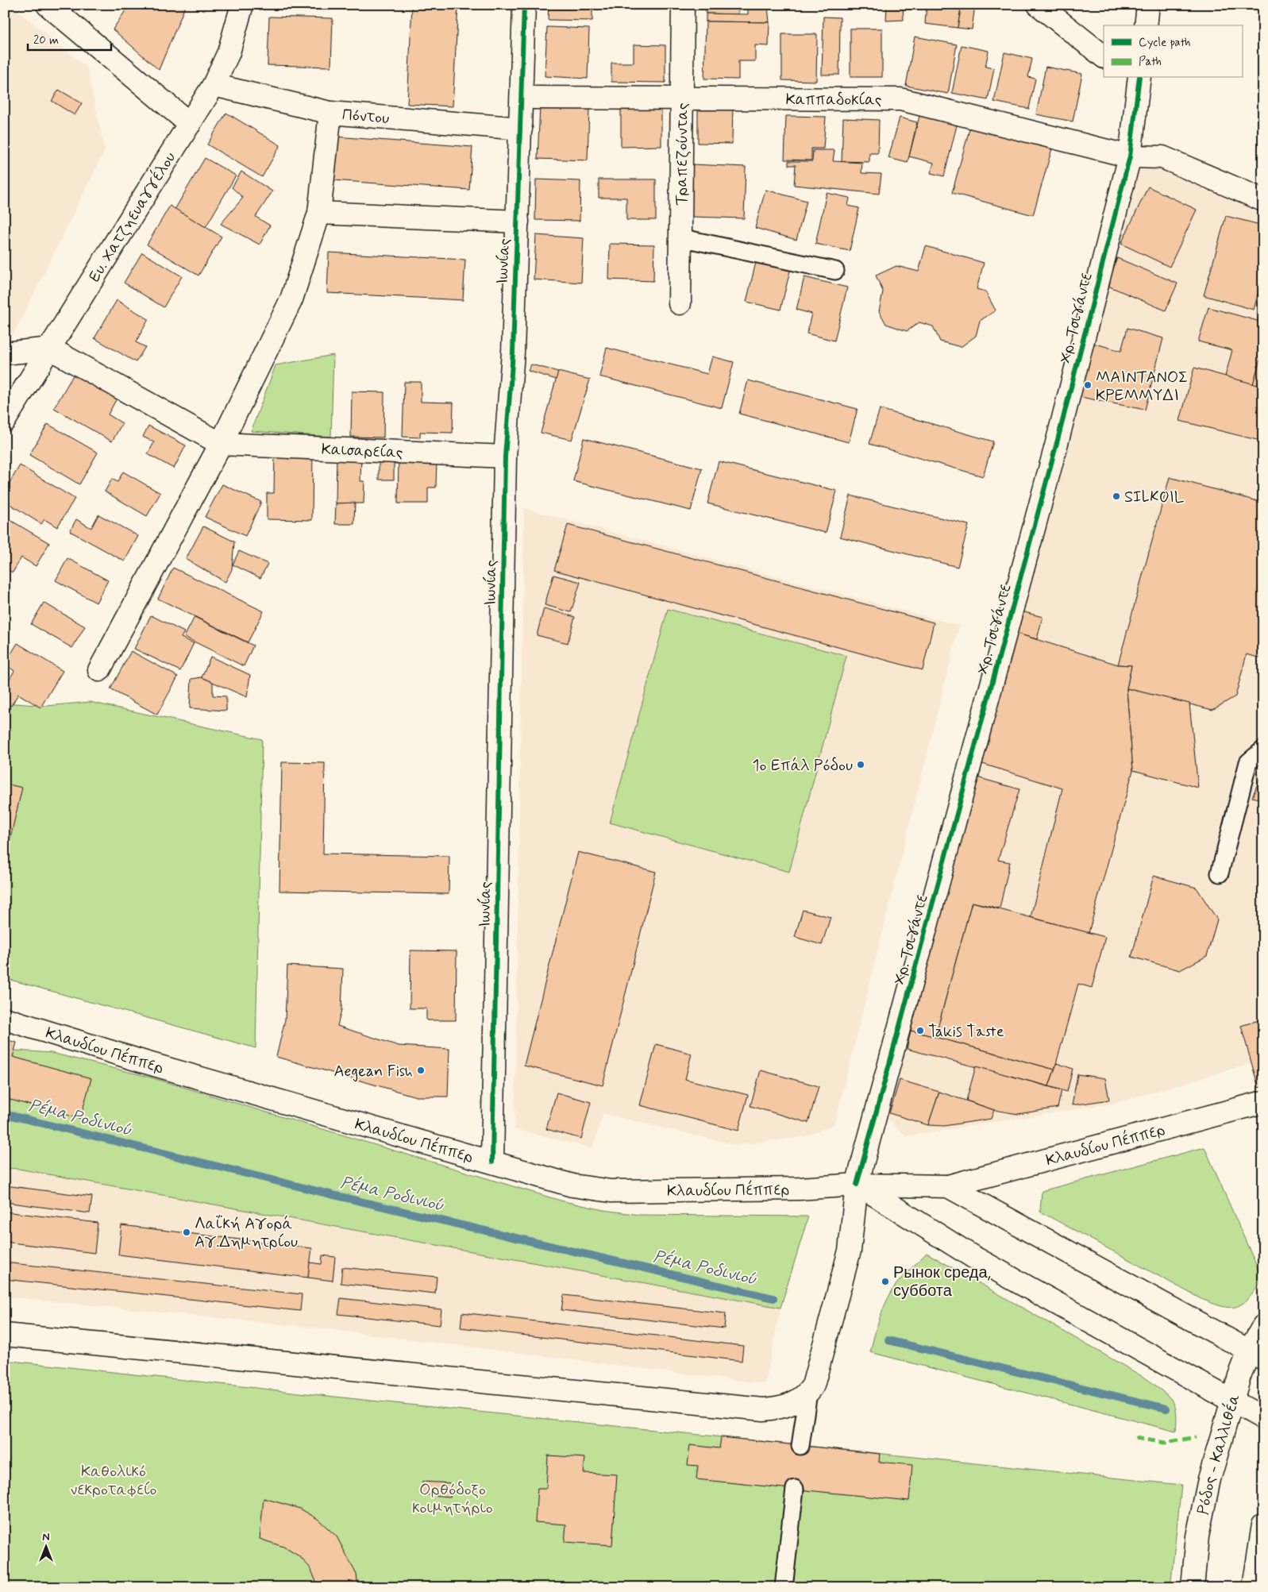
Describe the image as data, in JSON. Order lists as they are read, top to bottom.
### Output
{
  "streets": {
    "street": [
      "Καππαδοκίας",
      "Πόντου",
      "Τραπεζούντας",
      "Ευ. Χατζηευαγγέλου",
      "Ιωνίας",
      "Χρ. Τσιγάντε",
      "Καισαρείας",
      "Κλαυδίου Πέππερ",
      "Ρόδος - Καλλιθέα"
    ]
  },
  "crossings": [
    ["Καππαδοκίας", "Τραπεζούντας"],
    ["Καππαδοκίας", "Χρ. Τσιγάντε"],
    ["Πόντου", "Ευ. Χατζηευαγγέλου"],
    ["Πόντου", "Ιωνίας"],
    ["Ευ. Χατζηευαγγέλου", "Καισαρείας"],
    ["Ιωνίας", "Καισαρείας"],
    ["Ιωνίας", "Κλαυδίου Πέππερ"],
    ["Χρ. Τσιγάντε", "Κλαυδίου Πέππερ"]
  ],
  "water": ["Ρέμα Ροδινιού"],
  "parks": ["Καθολικό νεκροταφείο", "Ορθόδοξο κοιμητήριο"],
  "places": [
    "ΜΑΙΝΤΑΝΟΣ ΚΡΕΜΜΥΔΙ",
    "SILKOIL",
    "1ο Επάλ Ρόδου",
    "Takis Taste",
    "Aegean Fish",
    "Λαΐκή Αγορά Αγ.Δημητρίου",
    "Рынок среда, суббота"
  ],
  "legend": ["Cycle path", "Path"],
  "scale_bar": "20 m",
  "north": "top"
}
